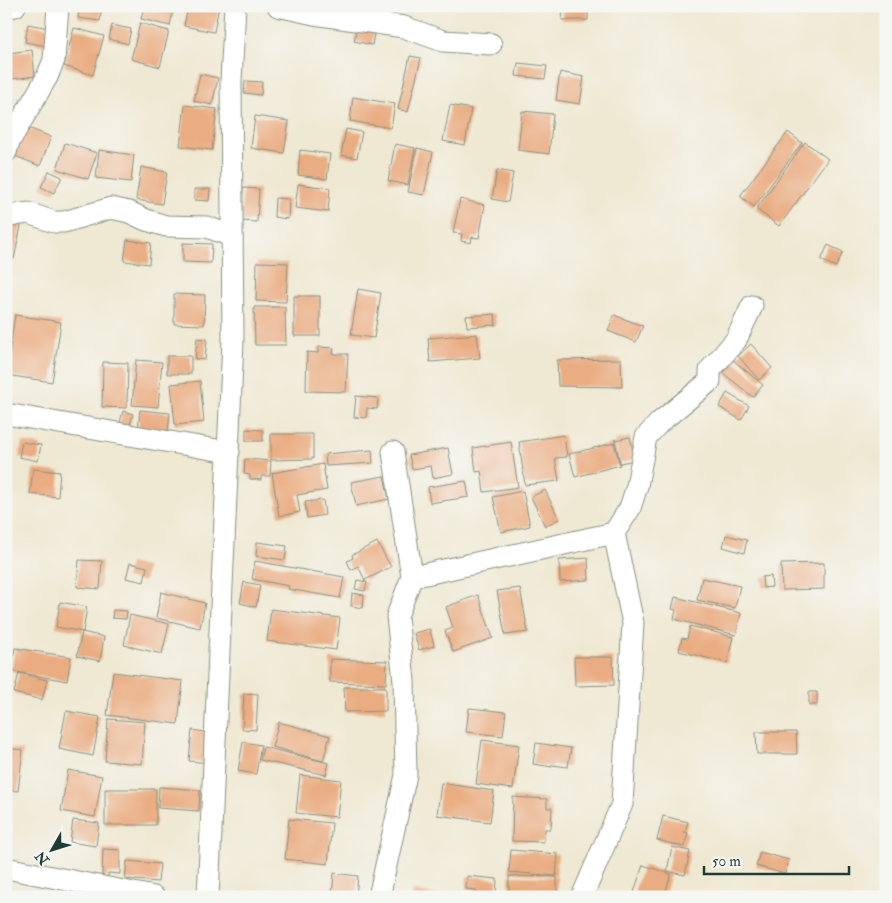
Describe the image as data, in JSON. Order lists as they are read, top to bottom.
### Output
{
  "scale_bar": "50 m",
  "north": "bottom left"
}
